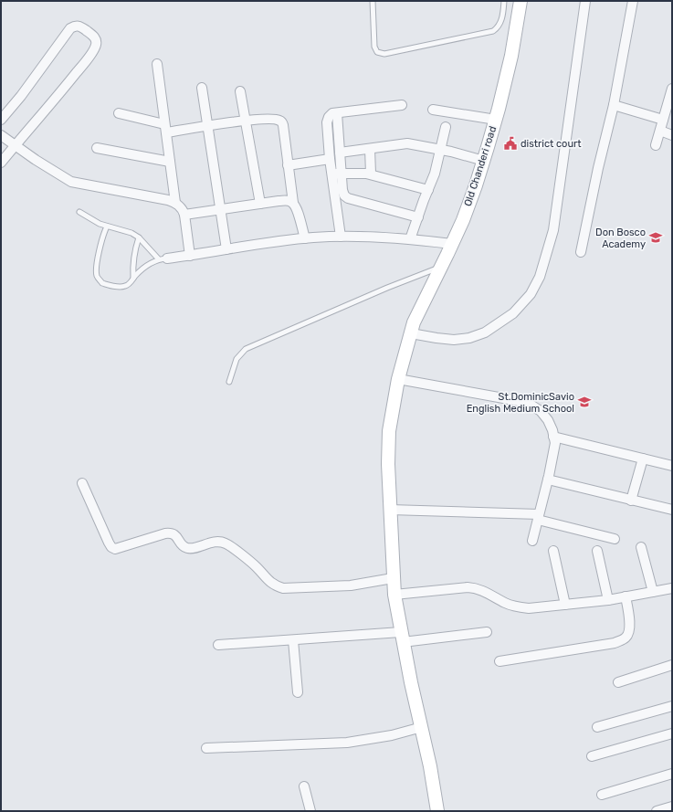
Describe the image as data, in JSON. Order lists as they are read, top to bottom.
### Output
{
  "streets": {
    "street": ["Old Chanderi road"]
  },
  "places": {
    "public building": ["district court"],
    "school or university": ["Don Bosco Academy", "St.DominicSavio English Medium School"]
  }
}
